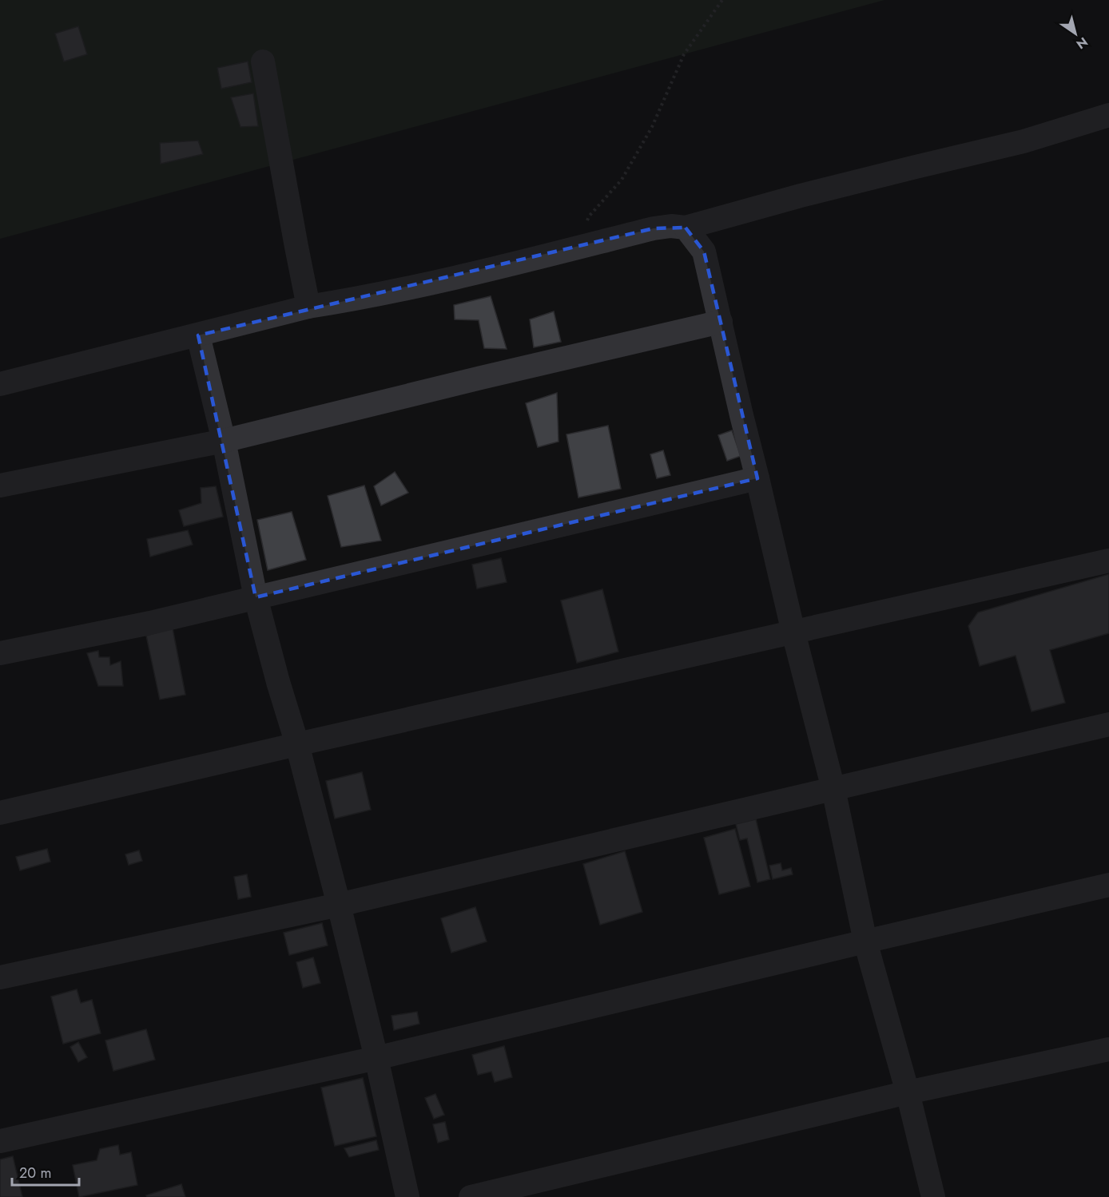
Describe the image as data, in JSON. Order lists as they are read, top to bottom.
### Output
{
  "scale_bar": "20 m",
  "north": "bottom right"
}
